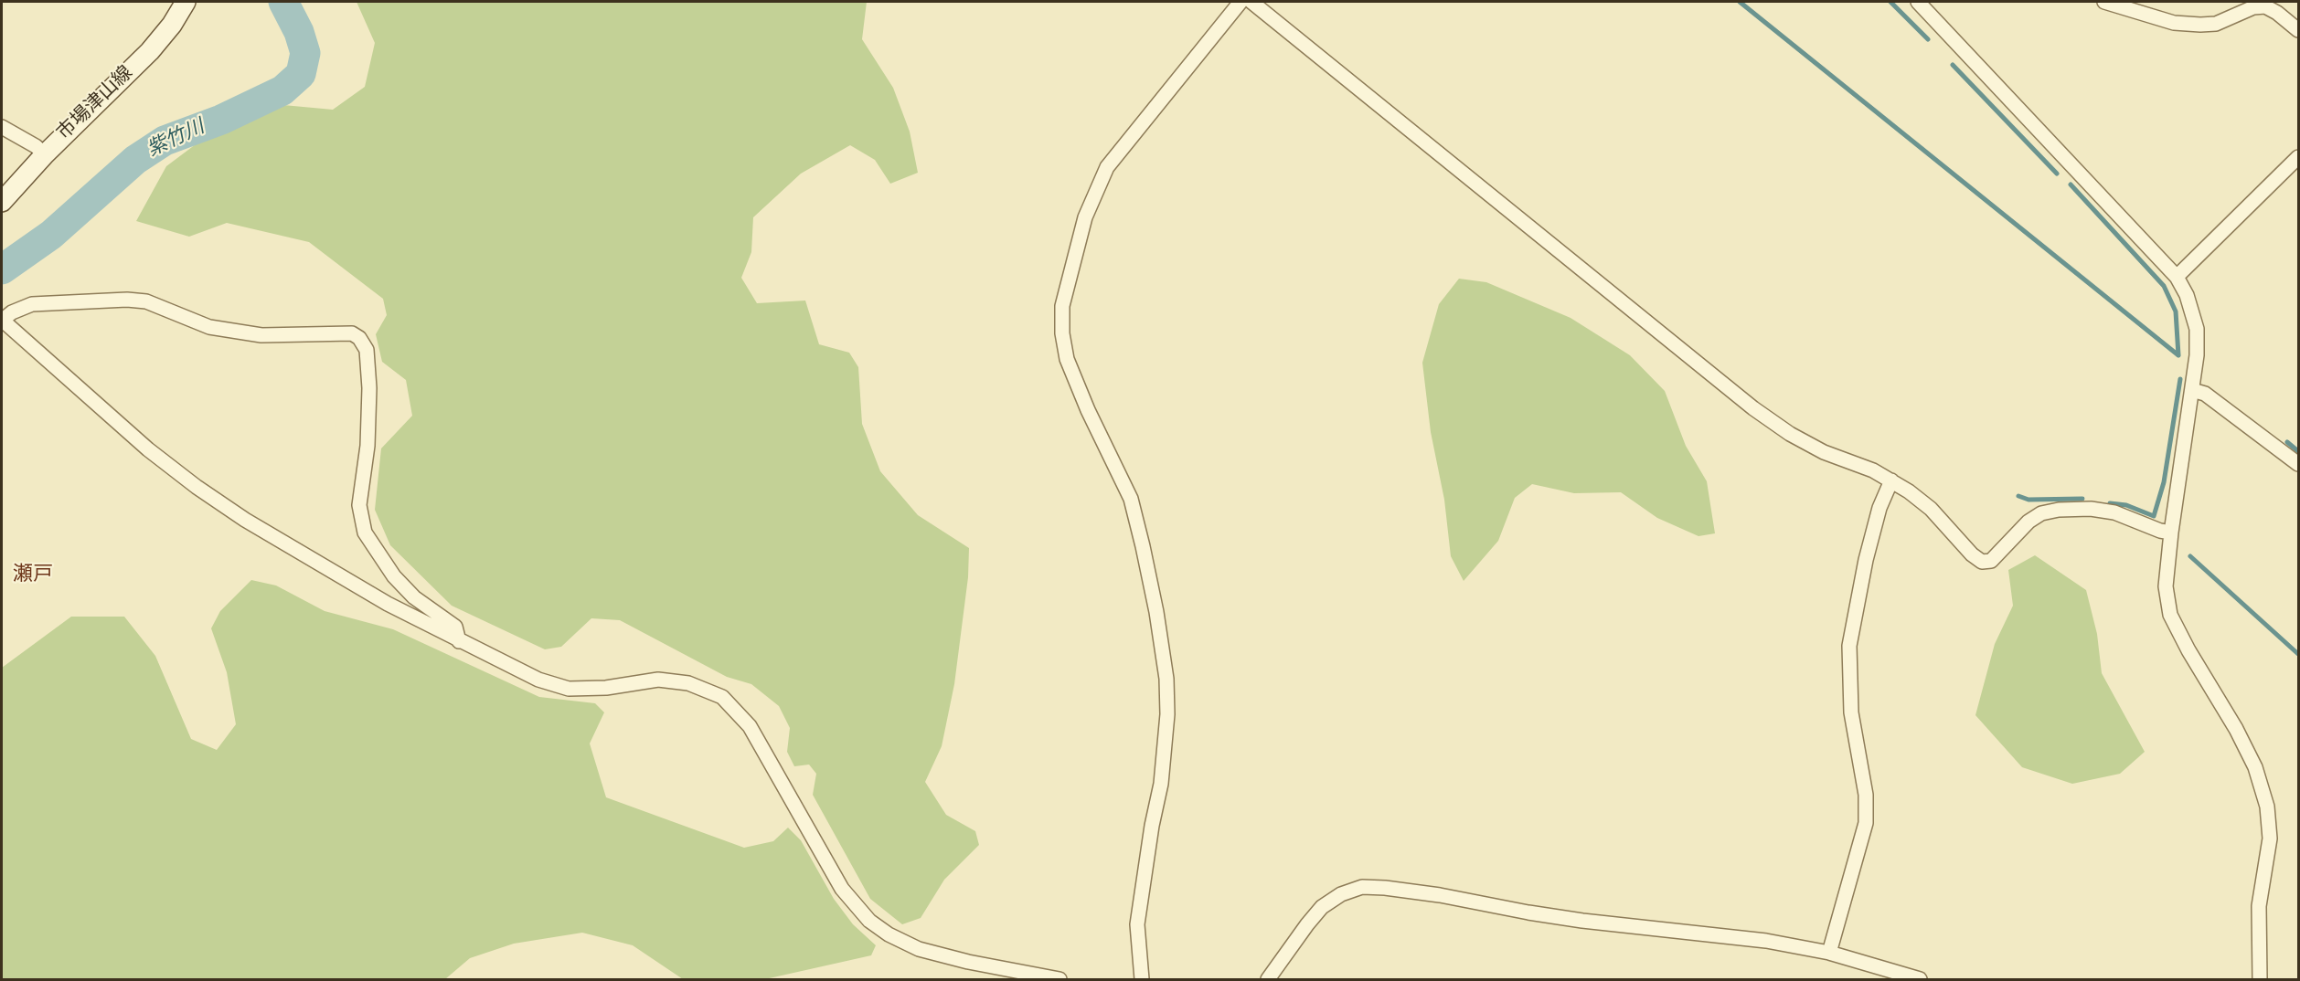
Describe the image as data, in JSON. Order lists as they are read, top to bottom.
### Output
{
  "streets": {
    "main road": ["市場津山線"]
  },
  "districts": ["瀬戸"],
  "water": ["紫竹川"]
}
